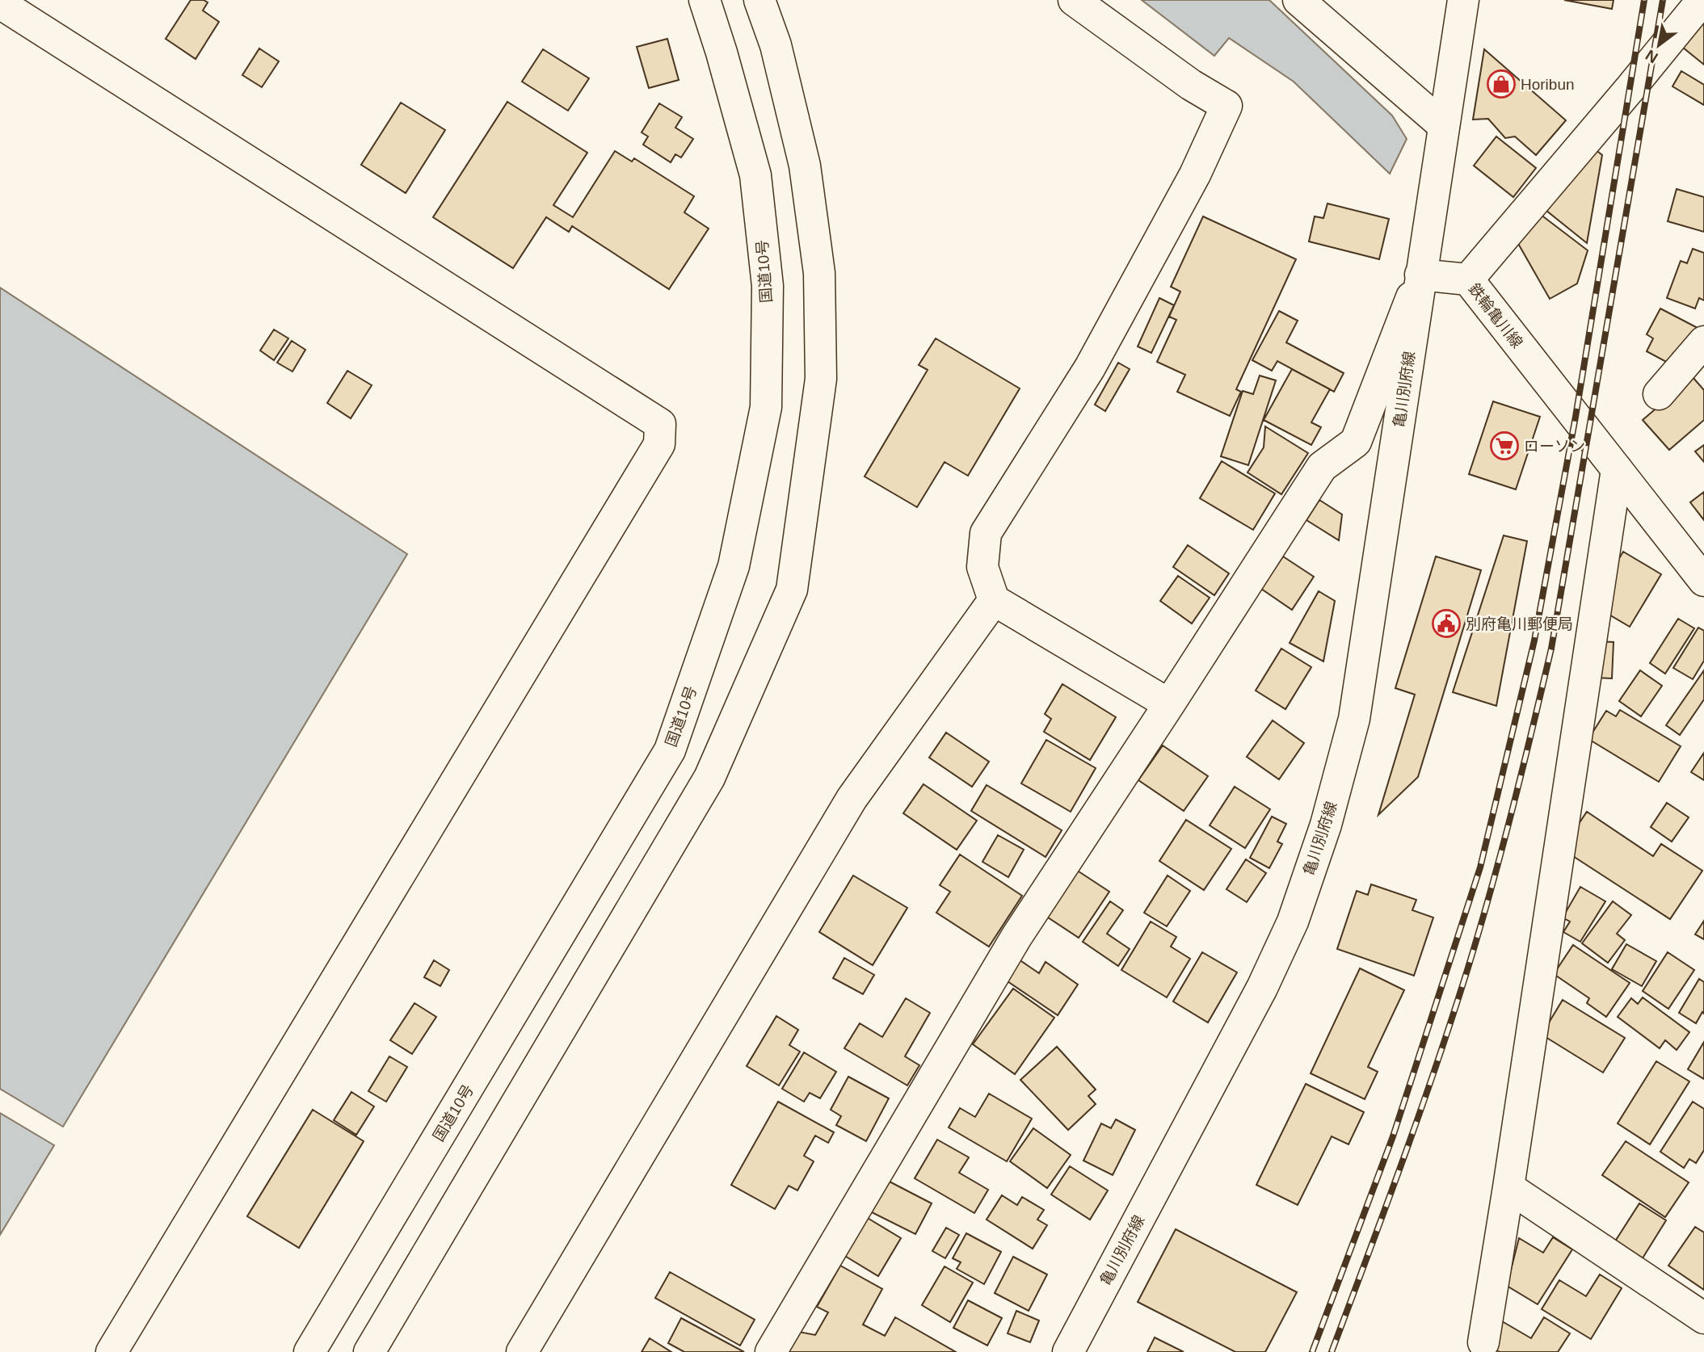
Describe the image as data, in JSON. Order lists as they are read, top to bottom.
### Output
{
  "streets": {
    "main road": ["国道10号", "鉄輪亀川線", "亀川別府線"]
  },
  "crossings": [
    ["鉄輪亀川線", "亀川別府線"]
  ],
  "places": {
    "shop": ["Horibun"],
    "supermarket": ["ローソン"],
    "public building": ["別府亀川郵便局"]
  },
  "north": "bottom left"
}
